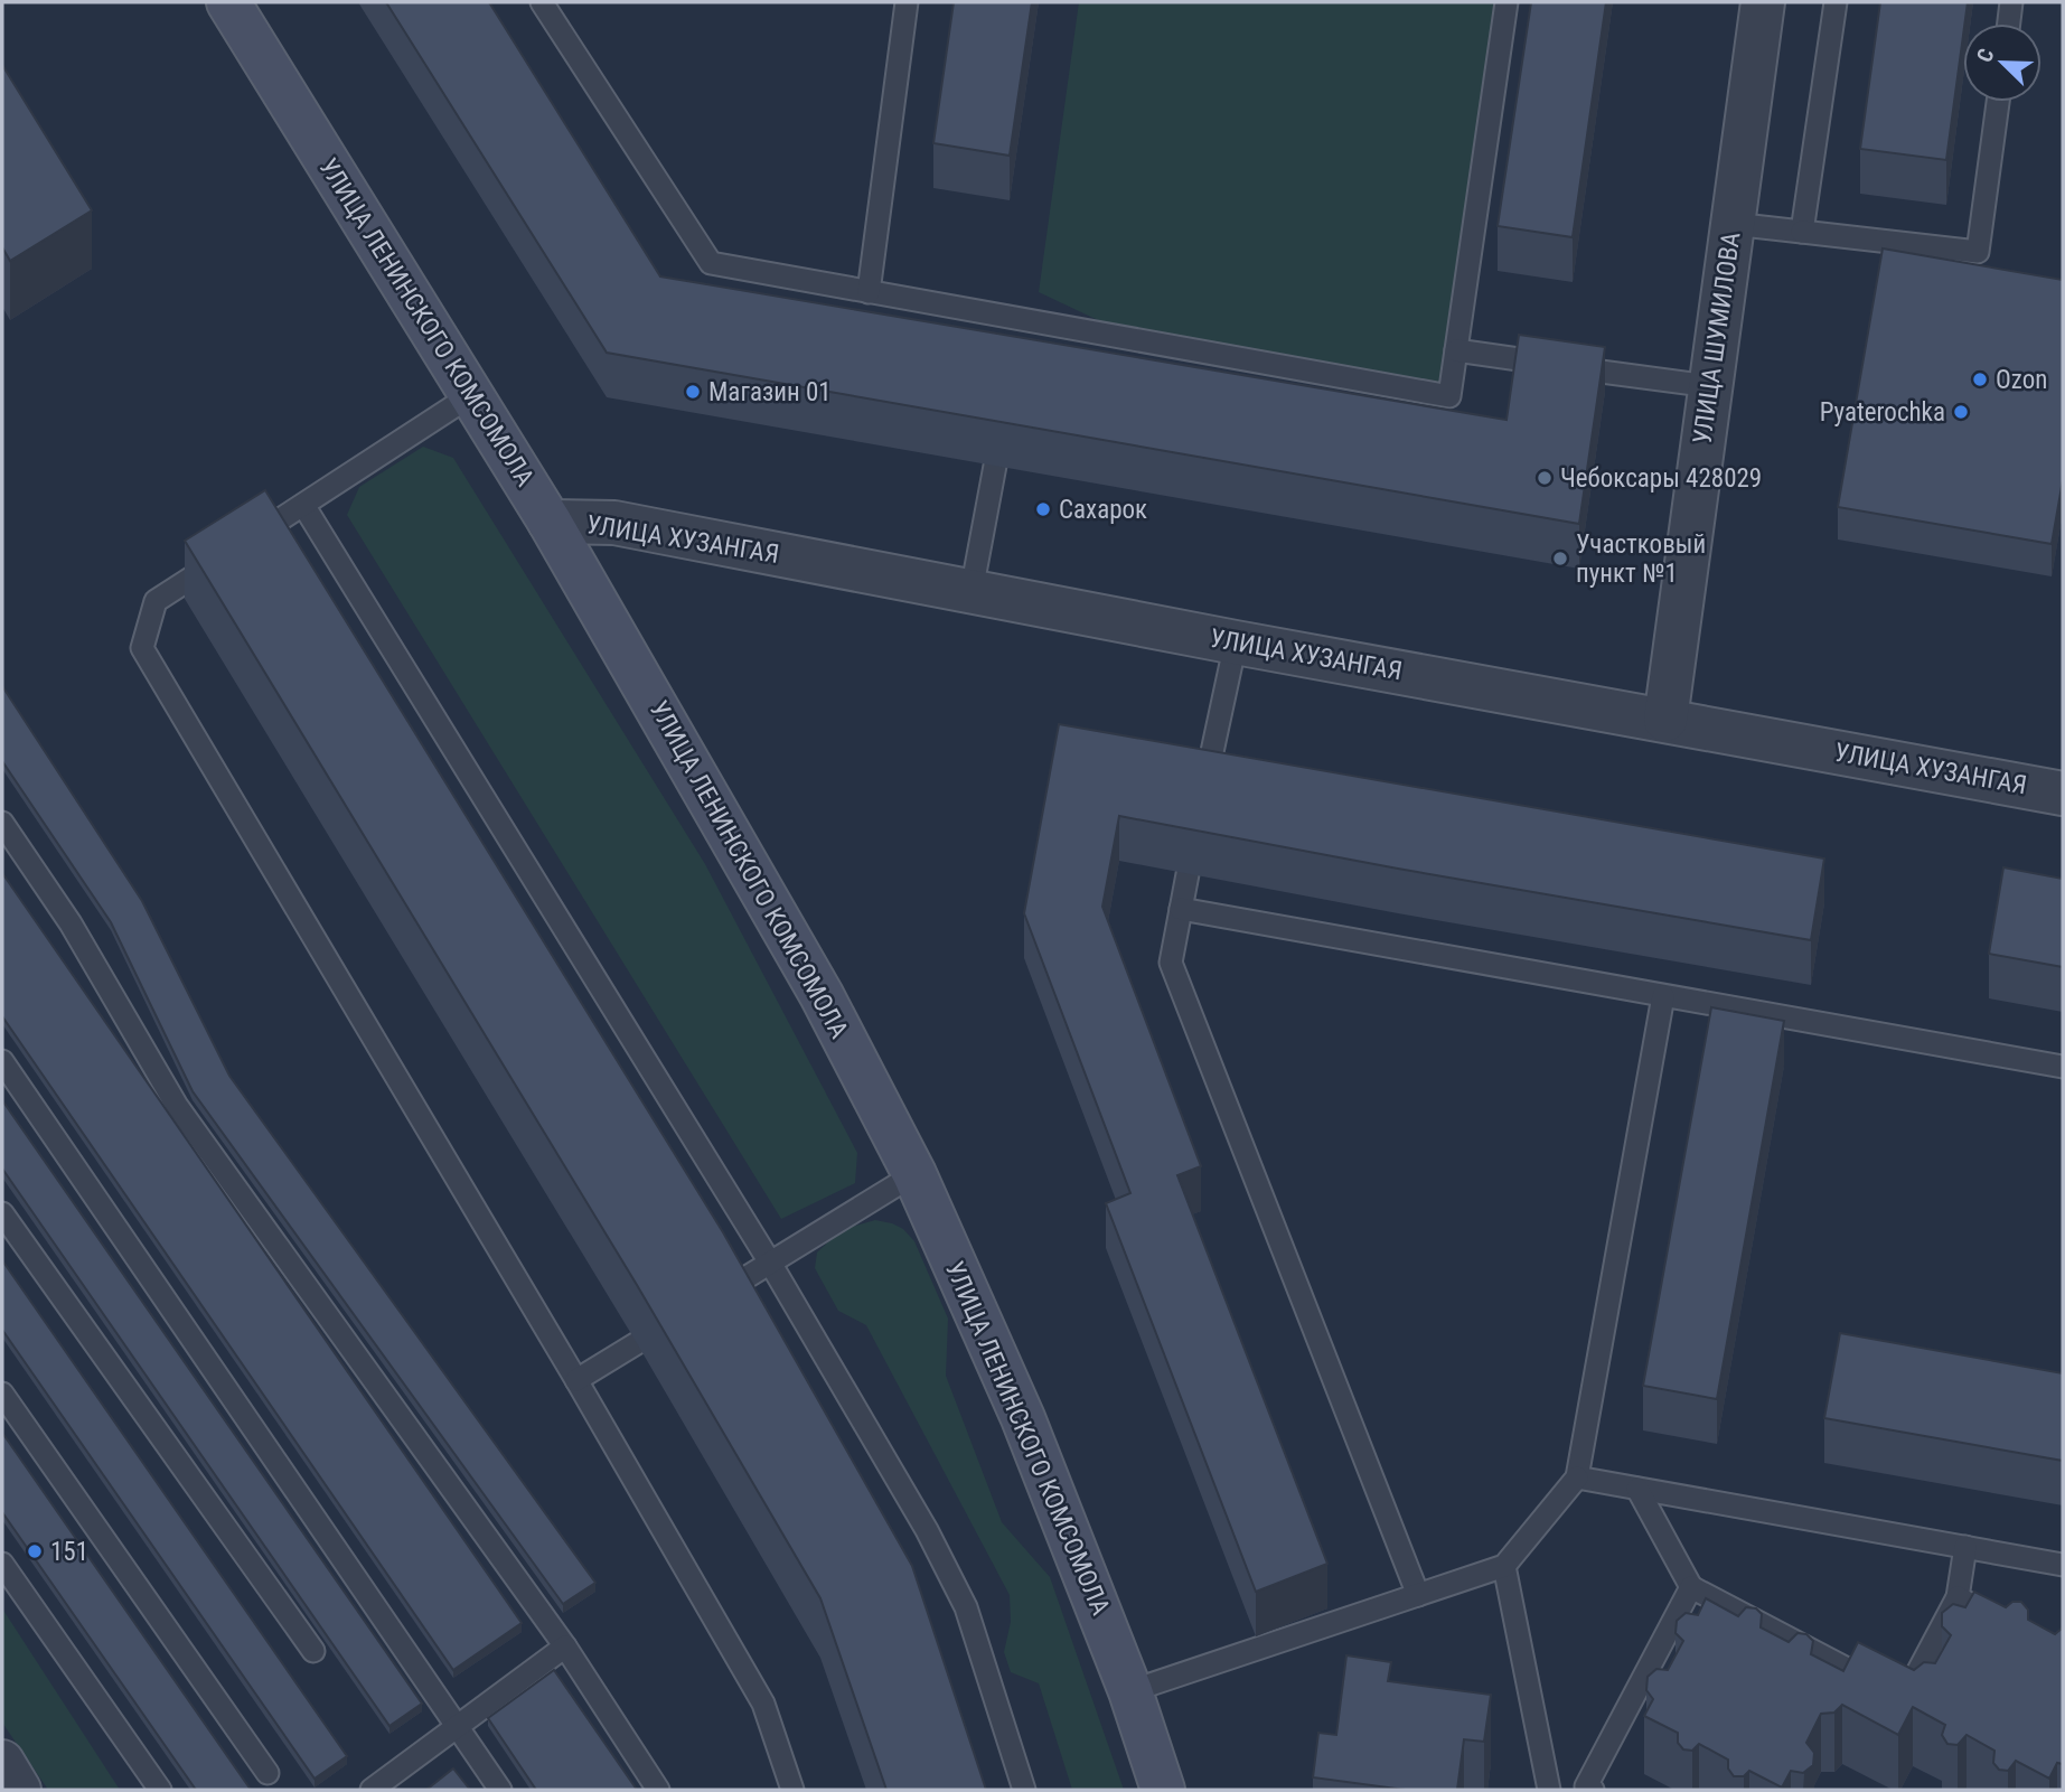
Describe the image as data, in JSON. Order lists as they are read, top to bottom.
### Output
{
  "streets": {
    "main road": ["УЛИЦА ЛЕНИНСКОГО КОМСОМОЛА"],
    "street": ["УЛИЦА ШУМИЛОВА", "УЛИЦА ХУЗАНГАЯ"]
  },
  "crossings": [
    ["УЛИЦА ЛЕНИНСКОГО КОМСОМОЛА", "УЛИЦА ХУЗАНГАЯ"],
    ["УЛИЦА ШУМИЛОВА", "УЛИЦА ХУЗАНГАЯ"]
  ],
  "places": [
    "Ozon",
    "Магазин 01",
    "Pyaterochka",
    "Чебоксары 428029",
    "Сахарок",
    "Участковый пункт №1",
    "151"
  ],
  "north": "top left"
}
